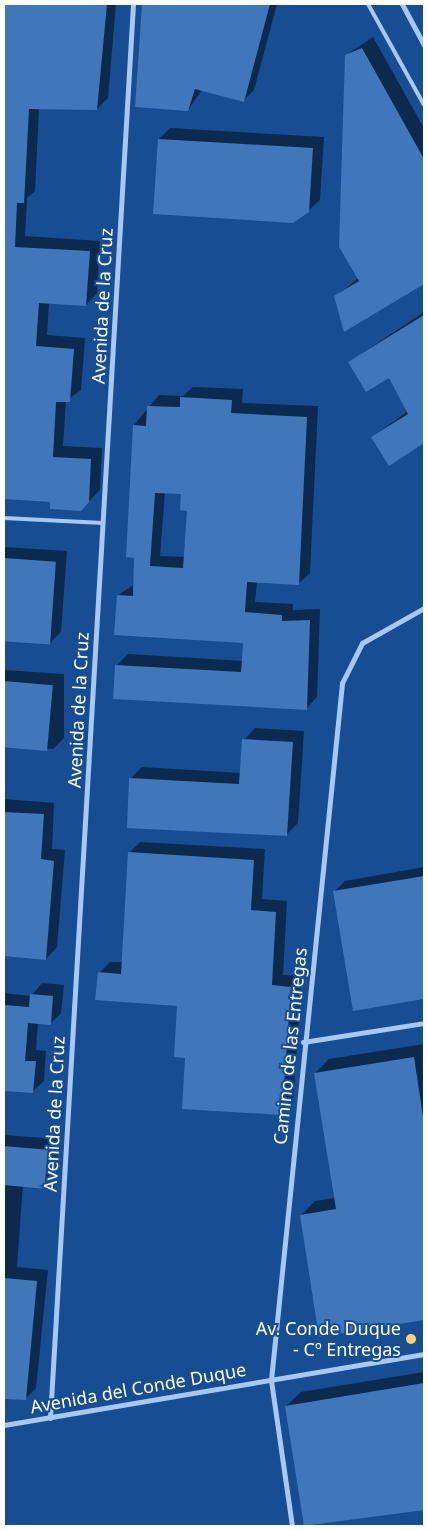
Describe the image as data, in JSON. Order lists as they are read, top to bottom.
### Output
{
  "streets": {
    "street": ["Avenida de la Cruz", "Camino de las Entregas", "Avenida del Conde Duque"]
  },
  "crossings": [
    ["Avenida de la Cruz", "Avenida del Conde Duque"],
    ["Camino de las Entregas", "Avenida del Conde Duque"]
  ],
  "places": ["Av. Conde Duque - Cº Entregas"]
}
